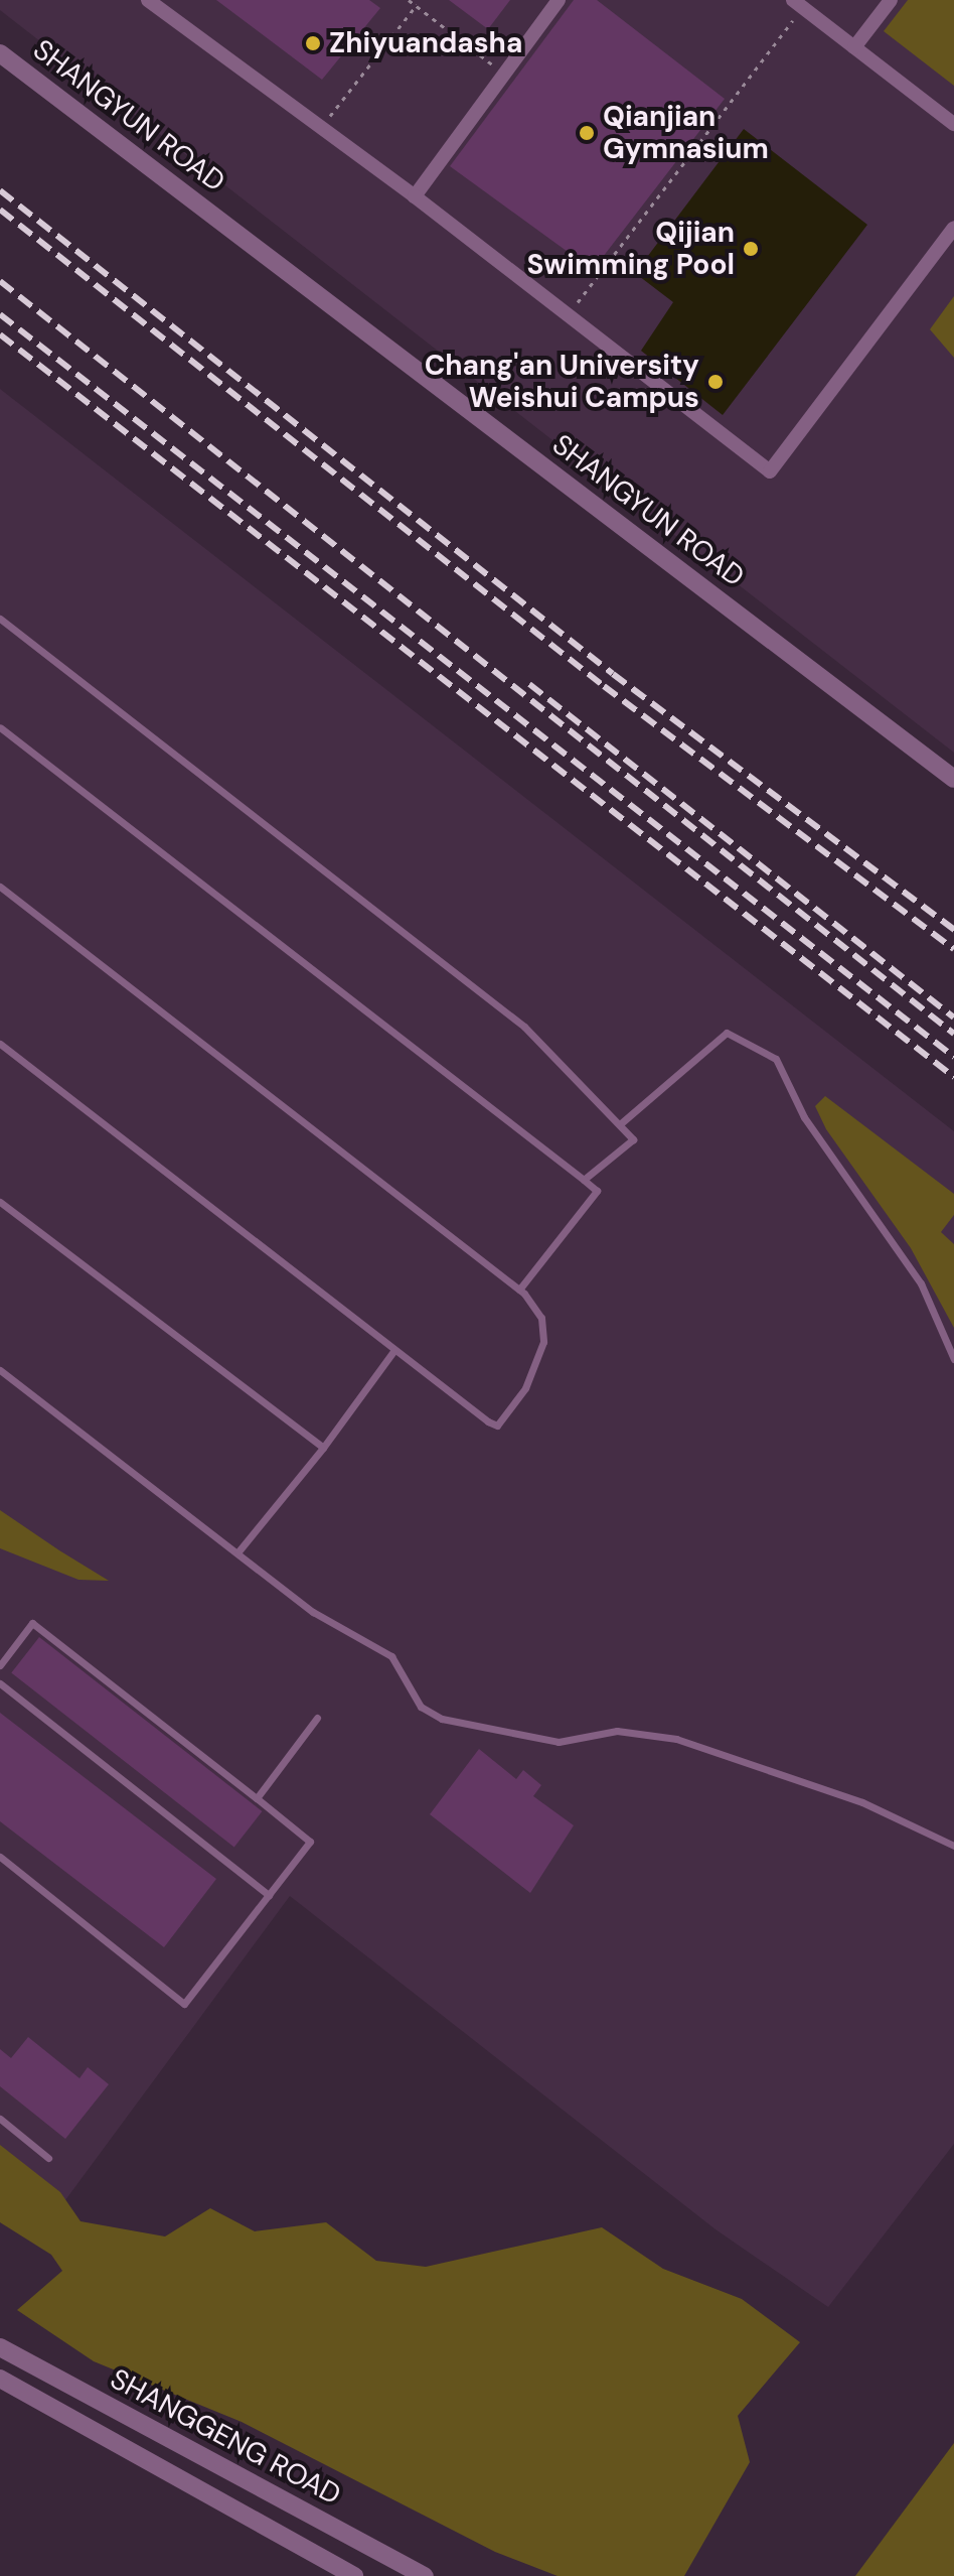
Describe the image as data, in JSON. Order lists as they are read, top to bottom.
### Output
{
  "streets": {
    "street": ["SHANGYUN ROAD", "SHANGGENG ROAD"]
  },
  "places": [
    "Zhiyuandasha",
    "Qianjian Gymnasium",
    "Qijian Swimming Pool",
    "Chang'an University Weishui Campus"
  ]
}
